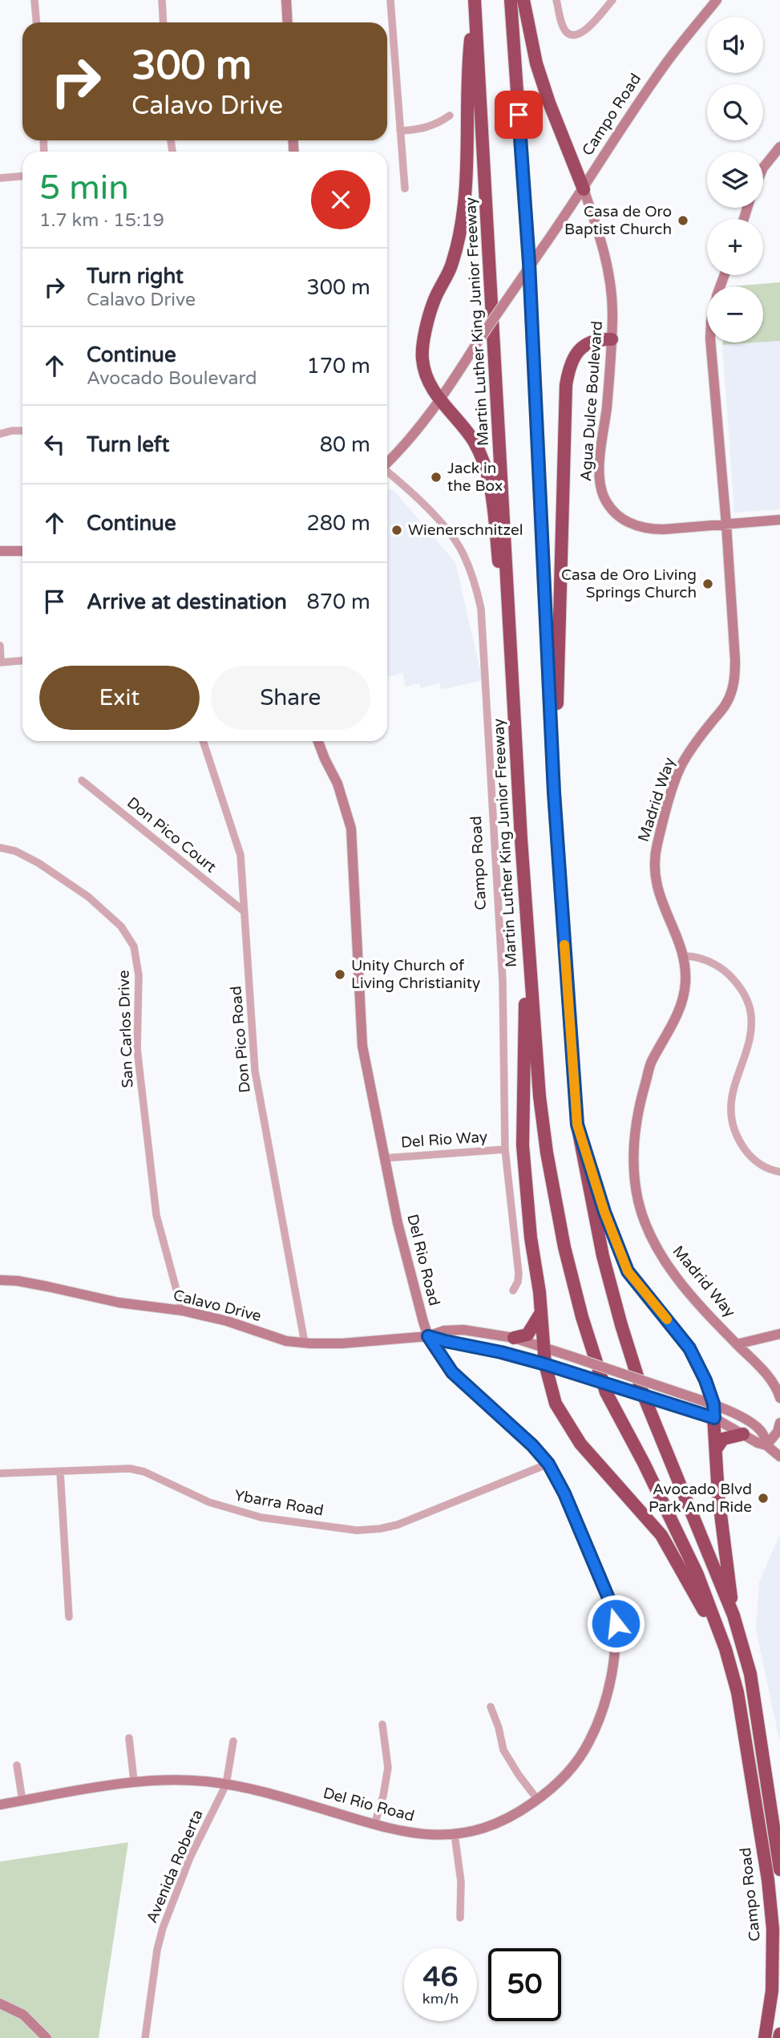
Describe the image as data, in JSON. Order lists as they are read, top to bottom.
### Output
{
  "streets": {
    "highway": ["Campo Road", "Martin Luther King Junior Freeway"],
    "street": [
      "Agua Dulce Boulevard",
      "Madrid Way",
      "Don Pico Court",
      "San Carlos Drive",
      "Don Pico Road",
      "Del Rio Way",
      "Del Rio Road",
      "Calavo Drive",
      "Ybarra Road",
      "Avenida Roberta"
    ]
  },
  "crossings": [
    ["Campo Road", "Martin Luther King Junior Freeway"],
    ["Campo Road", "Agua Dulce Boulevard"],
    ["Campo Road", "Del Rio Way"],
    ["Agua Dulce Boulevard", "Madrid Way"],
    ["Don Pico Court", "Don Pico Road"],
    ["San Carlos Drive", "Calavo Drive"],
    ["Don Pico Road", "Calavo Drive"],
    ["Del Rio Way", "Del Rio Road"],
    ["Del Rio Road", "Calavo Drive"],
    ["Del Rio Road", "Ybarra Road"],
    ["Del Rio Road", "Avenida Roberta"]
  ],
  "places": [
    "Casa de Oro Baptist Church",
    "Jack in the Box",
    "Wienerschnitzel",
    "Casa de Oro Living Springs Church",
    "Unity Church of Living Christianity",
    "Avocado Blvd Park And Ride"
  ],
  "page": {
    "map_buttons": ["+", "−"],
    "turn": ["300 m", "Calavo Drive"],
    "heading": ["5 min", "1.7 km · 15:19"],
    "list": [
      {
        "name": "Turn right",
        "note": "Calavo Drive",
        "value": "300 m"
      },
      {
        "name": "Continue",
        "note": "Avocado Boulevard",
        "value": "170 m"
      },
      {
        "name": "Turn left",
        "value": "80 m"
      },
      {
        "name": "Continue",
        "value": "280 m"
      },
      {
        "name": "Arrive at destination",
        "value": "870 m"
      }
    ],
    "buttons": ["Exit", "Share"],
    "speed": "46 km/h",
    "limit": "50"
  }
}
